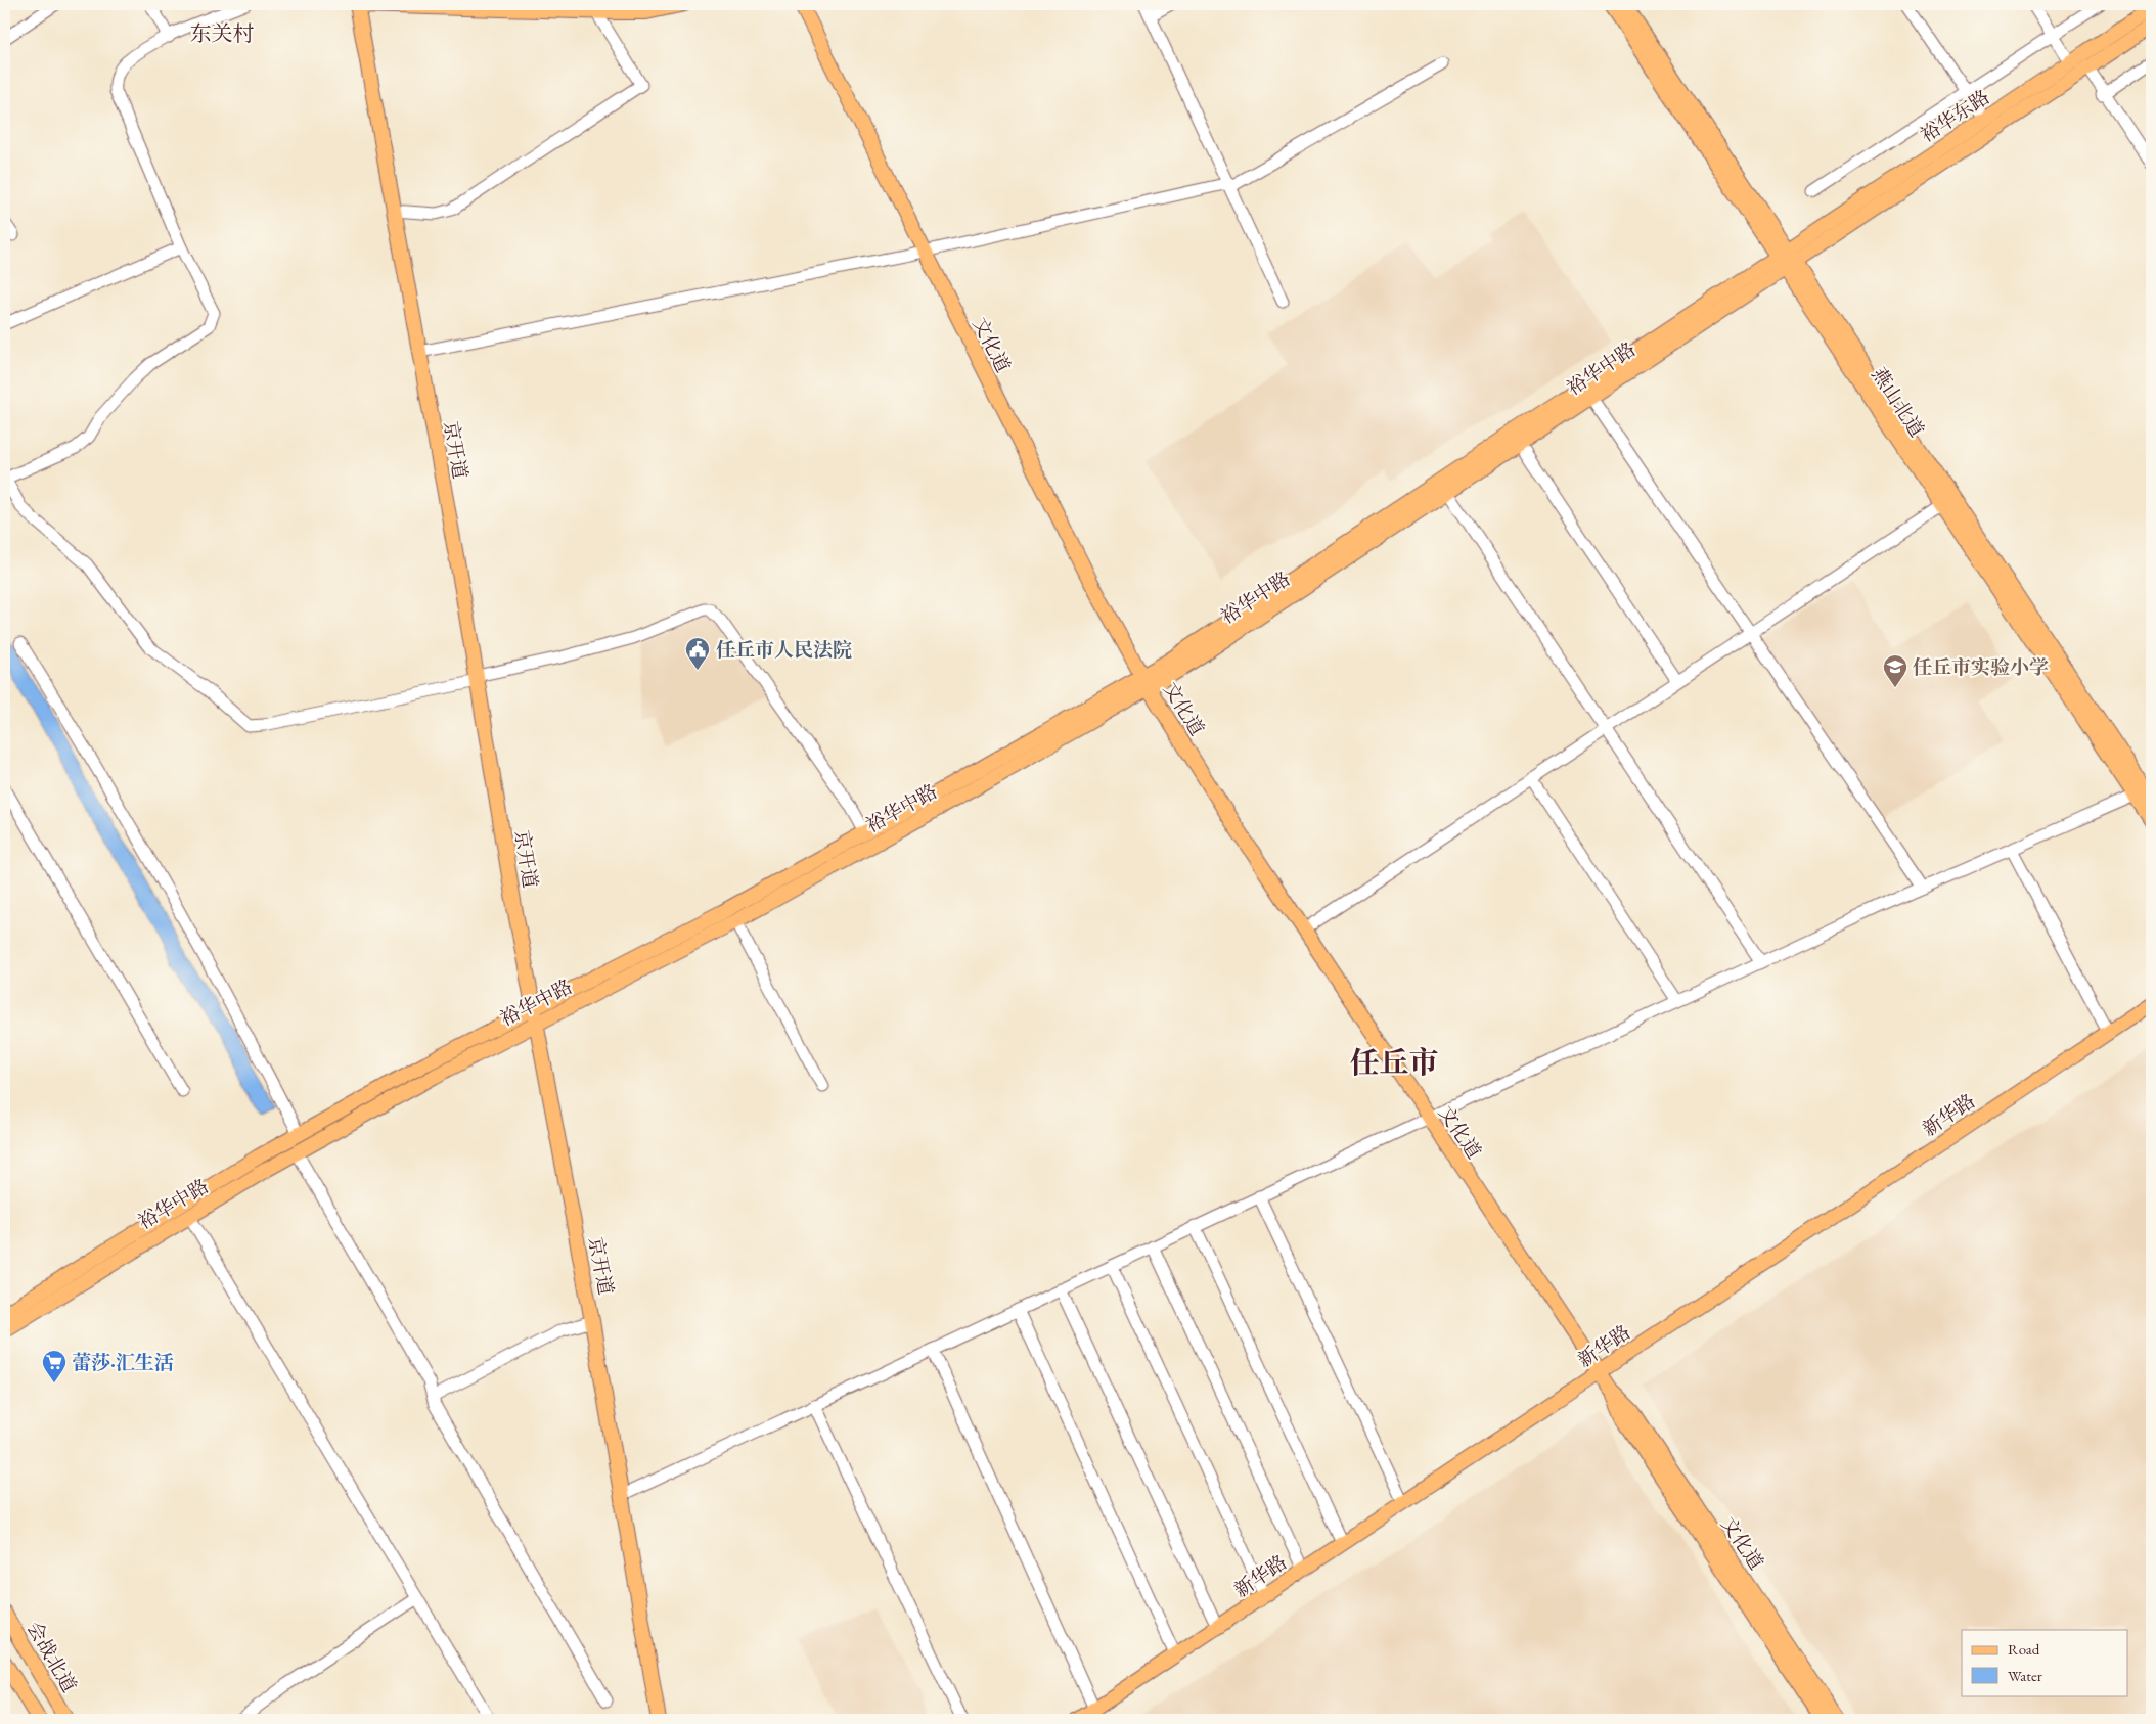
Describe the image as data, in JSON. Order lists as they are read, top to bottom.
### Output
{
  "streets": {
    "main road": [
      "裕华东路",
      "文化道",
      "裕华中路",
      "燕山北道",
      "京开道",
      "新华路",
      "会战北道"
    ]
  },
  "crossings": [
    ["裕华东路", "裕华中路"],
    ["裕华东路", "燕山北道"],
    ["文化道", "裕华中路"],
    ["文化道", "新华路"],
    ["裕华中路", "燕山北道"],
    ["裕华中路", "京开道"]
  ],
  "districts": ["东关村", "任丘市"],
  "places": {
    "public building": ["任丘市人民法院"],
    "school or university": ["任丘市实验小学"],
    "supermarket": ["蕾莎·汇生活"]
  },
  "legend": ["Road", "Water"]
}
